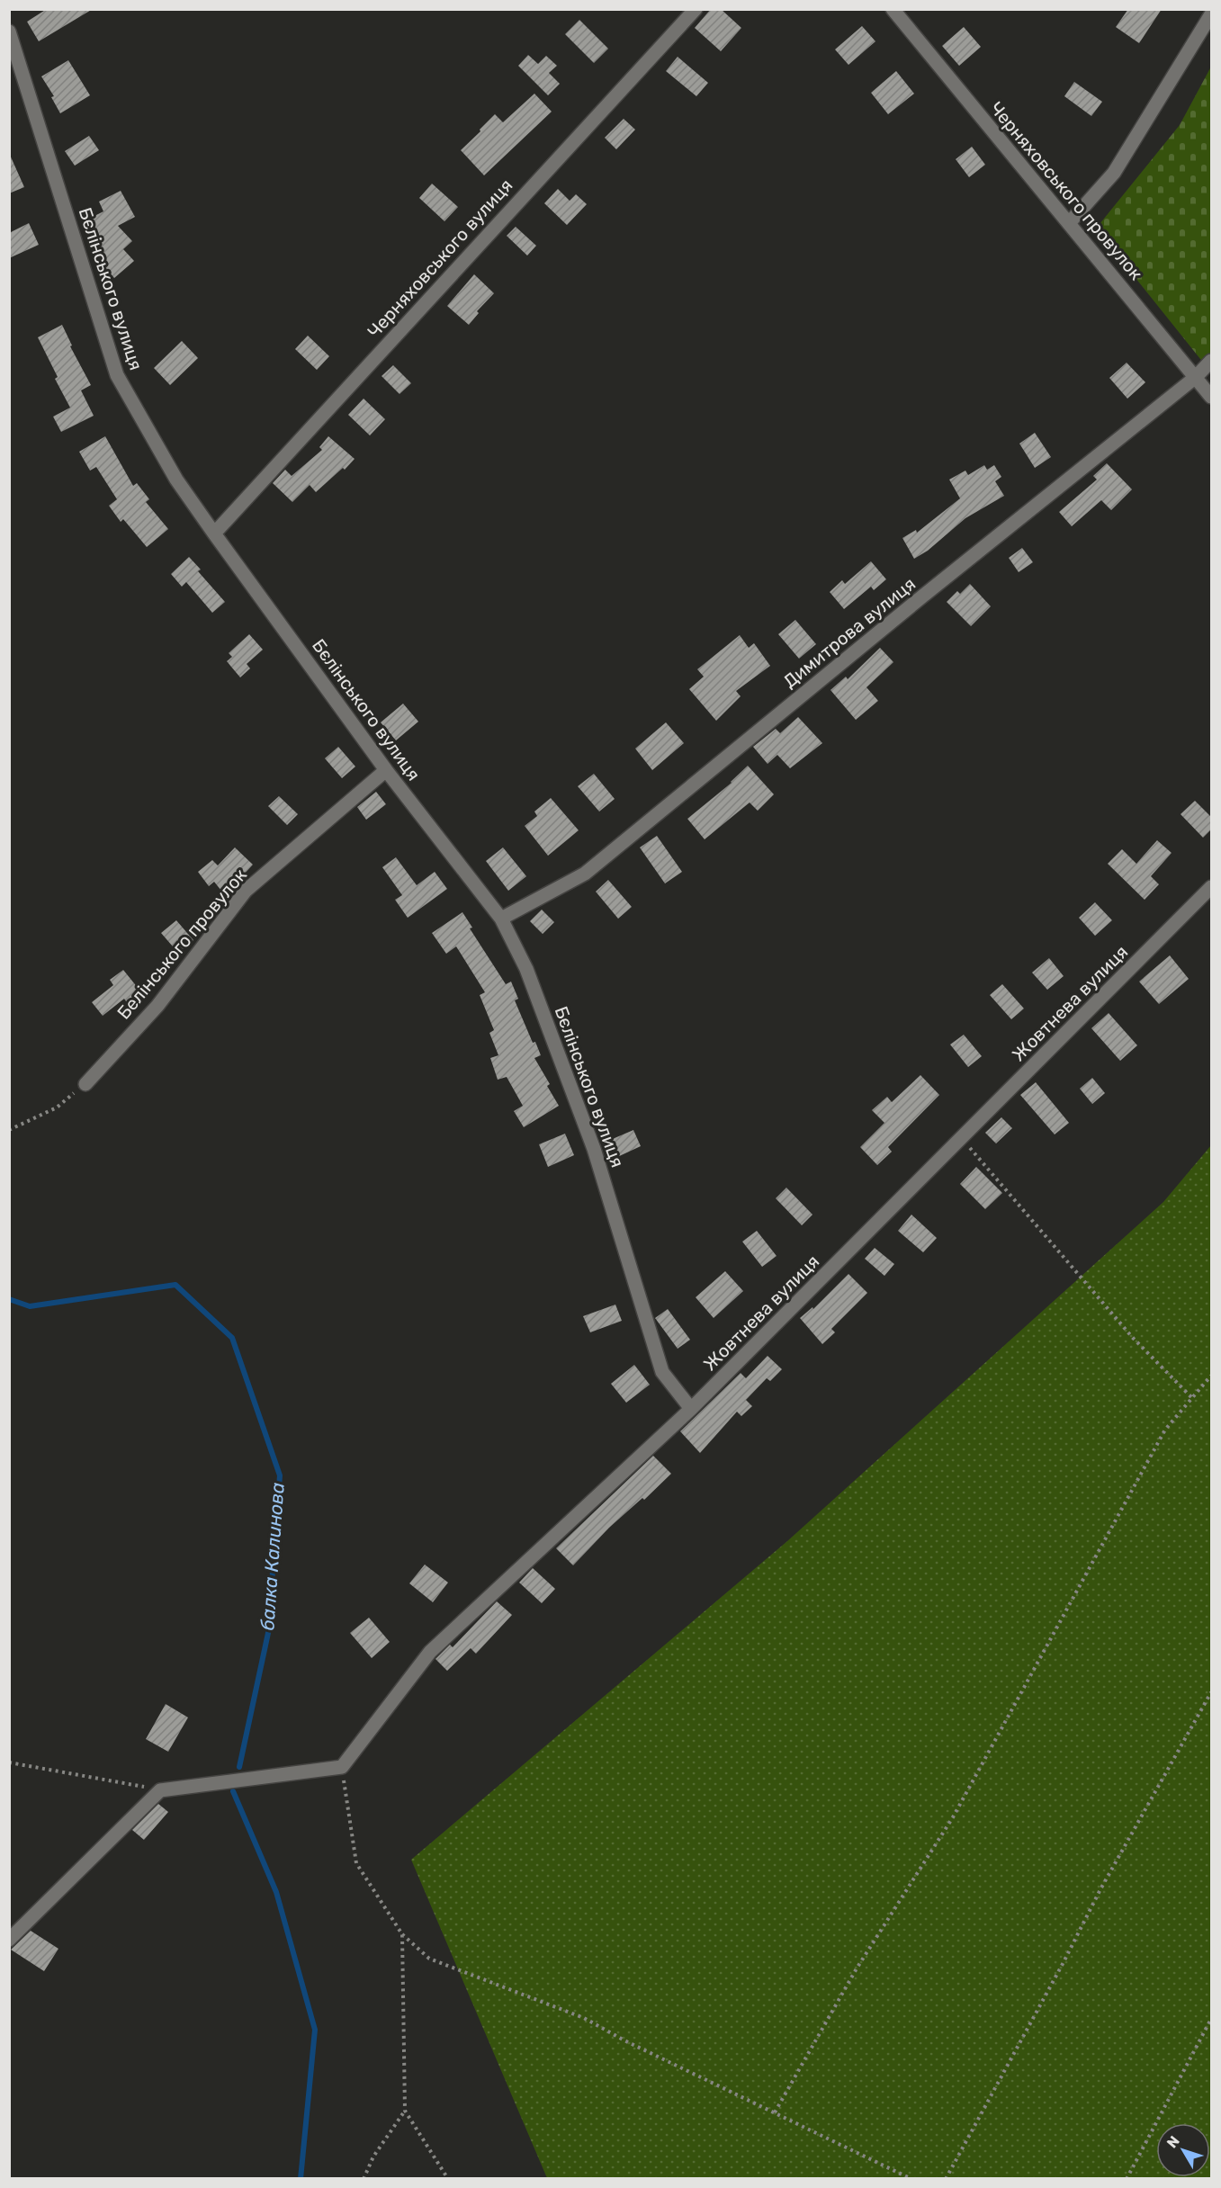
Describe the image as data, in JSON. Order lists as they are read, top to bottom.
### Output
{
  "streets": {
    "street": [
      "Черняховського провулок",
      "Черняховського вулиця",
      "Бєлінського вулиця",
      "Димитрова вулиця",
      "Белінського провулок",
      "Жовтнева вулиця"
    ]
  },
  "crossings": [
    ["Черняховського провулок", "Димитрова вулиця"],
    ["Черняховського вулиця", "Бєлінського вулиця"],
    ["Бєлінського вулиця", "Димитрова вулиця"],
    ["Бєлінського вулиця", "Белінського провулок"],
    ["Бєлінського вулиця", "Жовтнева вулиця"]
  ],
  "water": ["балка Калинова"],
  "north": "top left"
}
